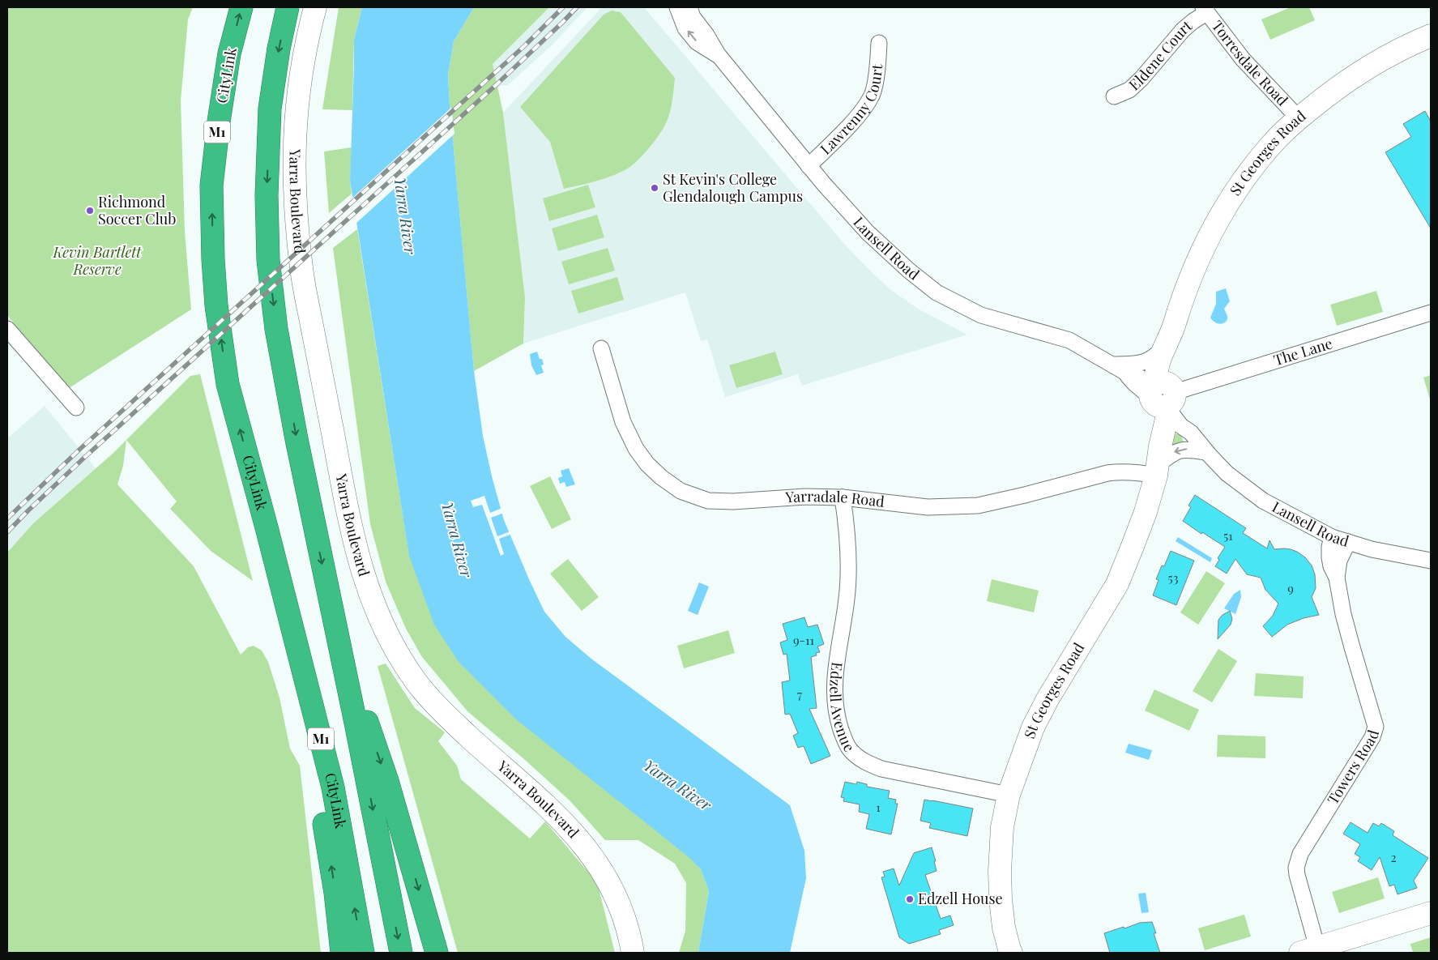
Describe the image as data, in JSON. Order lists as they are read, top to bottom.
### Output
{
  "streets": {
    "highway": ["CityLink", "M1"],
    "street": [
      "Eldene Court",
      "Torresdale Road",
      "Lawrenny Court",
      "St Georges Road",
      "Yarra Boulevard",
      "Lansell Road",
      "The Lane",
      "Yarradale Road",
      "Edzell Avenue",
      "Towers Road"
    ]
  },
  "crossings": [
    ["Eldene Court", "Torresdale Road"],
    ["Torresdale Road", "St Georges Road"],
    ["Lawrenny Court", "Lansell Road"],
    ["St Georges Road", "Lansell Road"],
    ["St Georges Road", "The Lane"],
    ["St Georges Road", "Yarradale Road"],
    ["St Georges Road", "Edzell Avenue"],
    ["Lansell Road", "The Lane"],
    ["Lansell Road", "Towers Road"],
    ["Yarradale Road", "Edzell Avenue"]
  ],
  "water": ["Yarra River"],
  "parks": ["Kevin Bartlett Reserve"],
  "places": ["St Kevin's College Glendalough Campus", "Richmond Soccer Club", "Edzell House"],
  "house_numbers": [
    "51",
    "53",
    "9",
    "9-11",
    "7",
    "1",
    "2"
  ]
}
